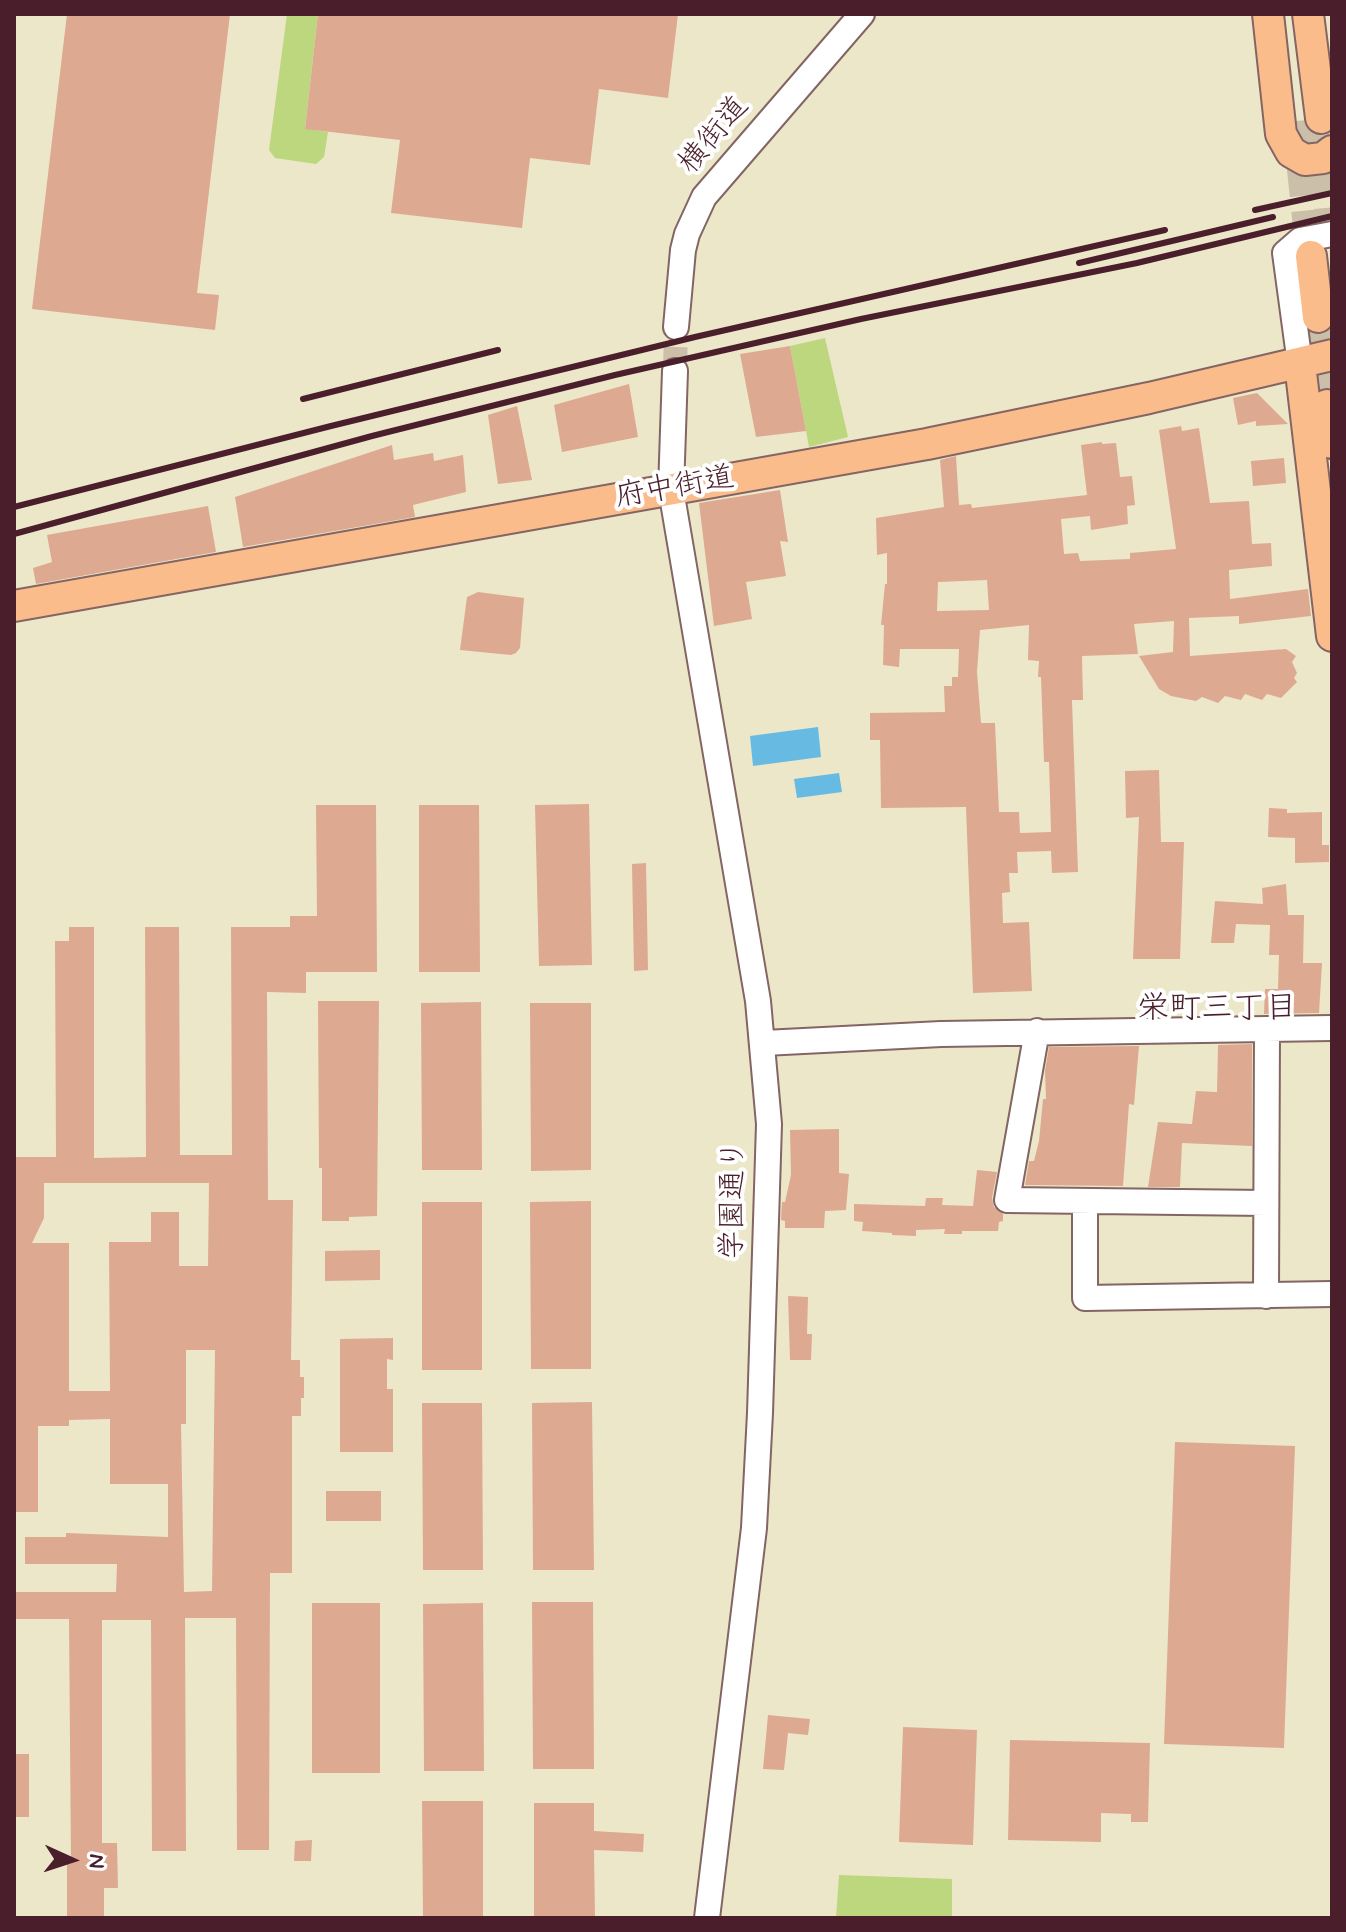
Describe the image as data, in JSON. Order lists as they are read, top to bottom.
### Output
{
  "streets": {
    "main road": ["府中街道"],
    "street": ["横街道", "学園通り"]
  },
  "crossings": [
    ["府中街道", "学園通り"]
  ],
  "districts": ["栄町三丁目"],
  "north": "right"
}
